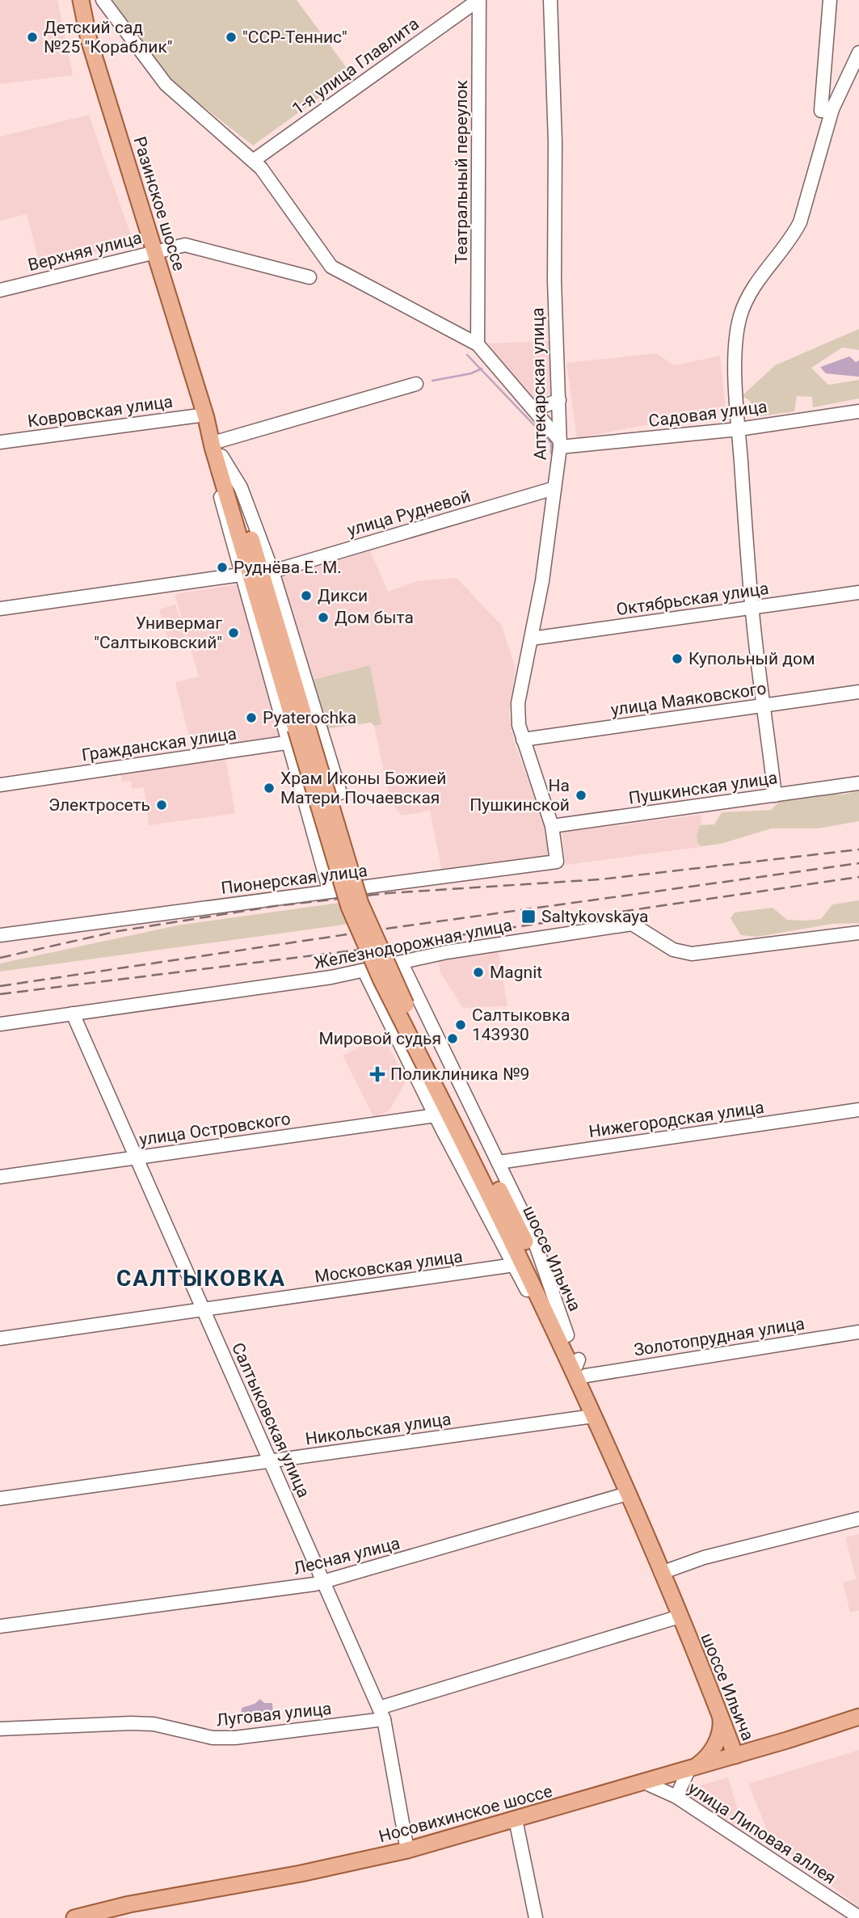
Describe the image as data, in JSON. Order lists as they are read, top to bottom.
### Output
{
  "streets": {
    "main road": ["Разинское шоссе", "шоссе Ильича", "Носовихинское шоссе"],
    "street": [
      "1-я улица Главлита",
      "Театральный переулок",
      "Верхняя улица",
      "Аптекарская улица",
      "Ковровская улица",
      "Садовая улица",
      "улица Рудневой",
      "Октябрьская улица",
      "улица Маяковского",
      "Гражданская улица",
      "Пушкинская улица",
      "Пионерская улица",
      "Железнодорожная улица",
      "Нижегородская улица",
      "улица Островского",
      "Московская улица",
      "Золотопрудная улица",
      "Салтыковская улица",
      "Никольская улица",
      "Лесная улица",
      "Луговая улица",
      "улица Липовая аллея"
    ]
  },
  "crossings": [
    ["1-я улица Главлита", "Театральный переулок"],
    ["Разинское шоссе", "Верхняя улица"],
    ["Разинское шоссе", "Ковровская улица"],
    ["Разинское шоссе", "Гражданская улица"],
    ["Разинское шоссе", "шоссе Ильича"],
    ["Аптекарская улица", "Садовая улица"],
    ["Аптекарская улица", "улица Рудневой"],
    ["Аптекарская улица", "Октябрьская улица"],
    ["Аптекарская улица", "улица Маяковского"],
    ["Аптекарская улица", "Пушкинская улица"],
    ["Аптекарская улица", "Пионерская улица"],
    ["Пушкинская улица", "Пионерская улица"],
    ["Железнодорожная улица", "Салтыковская улица"],
    ["улица Островского", "Салтыковская улица"],
    ["шоссе Ильича", "Золотопрудная улица"],
    ["шоссе Ильича", "Никольская улица"],
    ["шоссе Ильича", "Лесная улица"],
    ["шоссе Ильича", "Луговая улица"],
    ["шоссе Ильича", "Носовихинское шоссе"],
    ["Московская улица", "Салтыковская улица"],
    ["Салтыковская улица", "Никольская улица"],
    ["Салтыковская улица", "Лесная улица"],
    ["Салтыковская улица", "Луговая улица"],
    ["Салтыковская улица", "Носовихинское шоссе"],
    ["Носовихинское шоссе", "улица Липовая аллея"]
  ],
  "districts": ["САЛТЫКОВКА"],
  "places": {
    "other": [
      "Детский сад №25 \"Кораблик\"",
      "\"ССР-Теннис\"",
      "Руднёва Е. М.",
      "Дикси",
      "Дом быта",
      "Универмаг \"Салтыковский\"",
      "Купольный дом",
      "Pyaterochka",
      "Храм Иконы Божией Матери Почаевская",
      "На Пушкинской",
      "Электросеть",
      "Magnit",
      "Салтыковка 143930",
      "Мировой судья"
    ],
    "transit": ["Saltykovskaya"],
    "health": ["Поликлиника №9"]
  }
}
